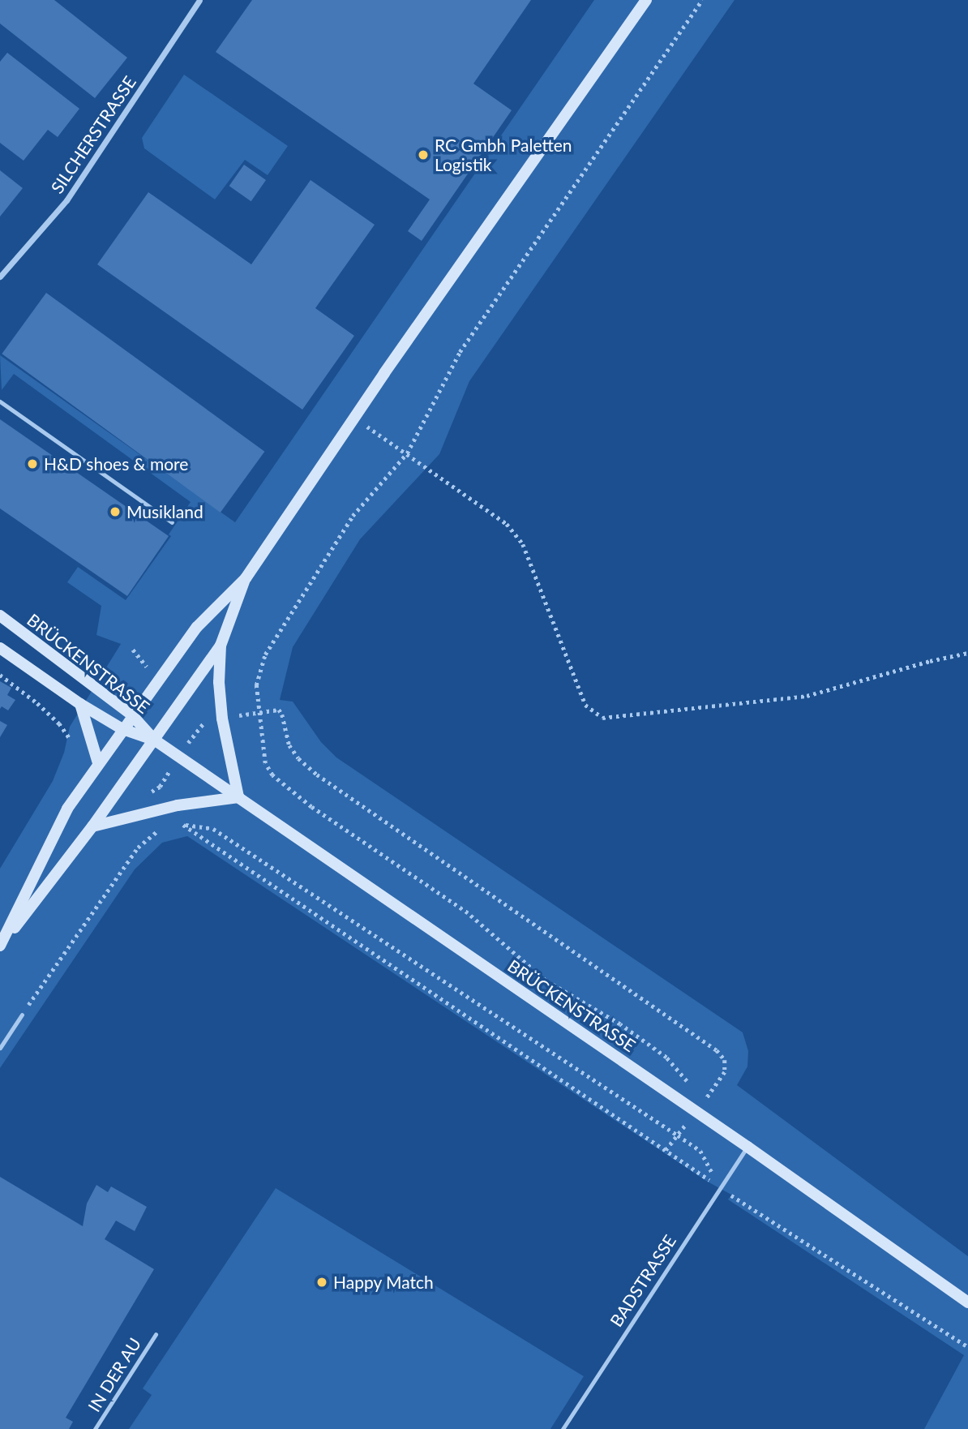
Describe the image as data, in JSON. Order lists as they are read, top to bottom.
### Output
{
  "streets": {
    "main road": ["BRÜCKENSTRASSE"],
    "street": ["SILCHERSTRASSE"],
    "lane": ["BADSTRASSE", "IN DER AU"]
  },
  "crossings": [
    ["BRÜCKENSTRASSE", "BADSTRASSE"]
  ],
  "places": [
    "RC Gmbh Paletten Logistik",
    "H&D shoes & more",
    "Musikland",
    "Happy Match"
  ]
}
